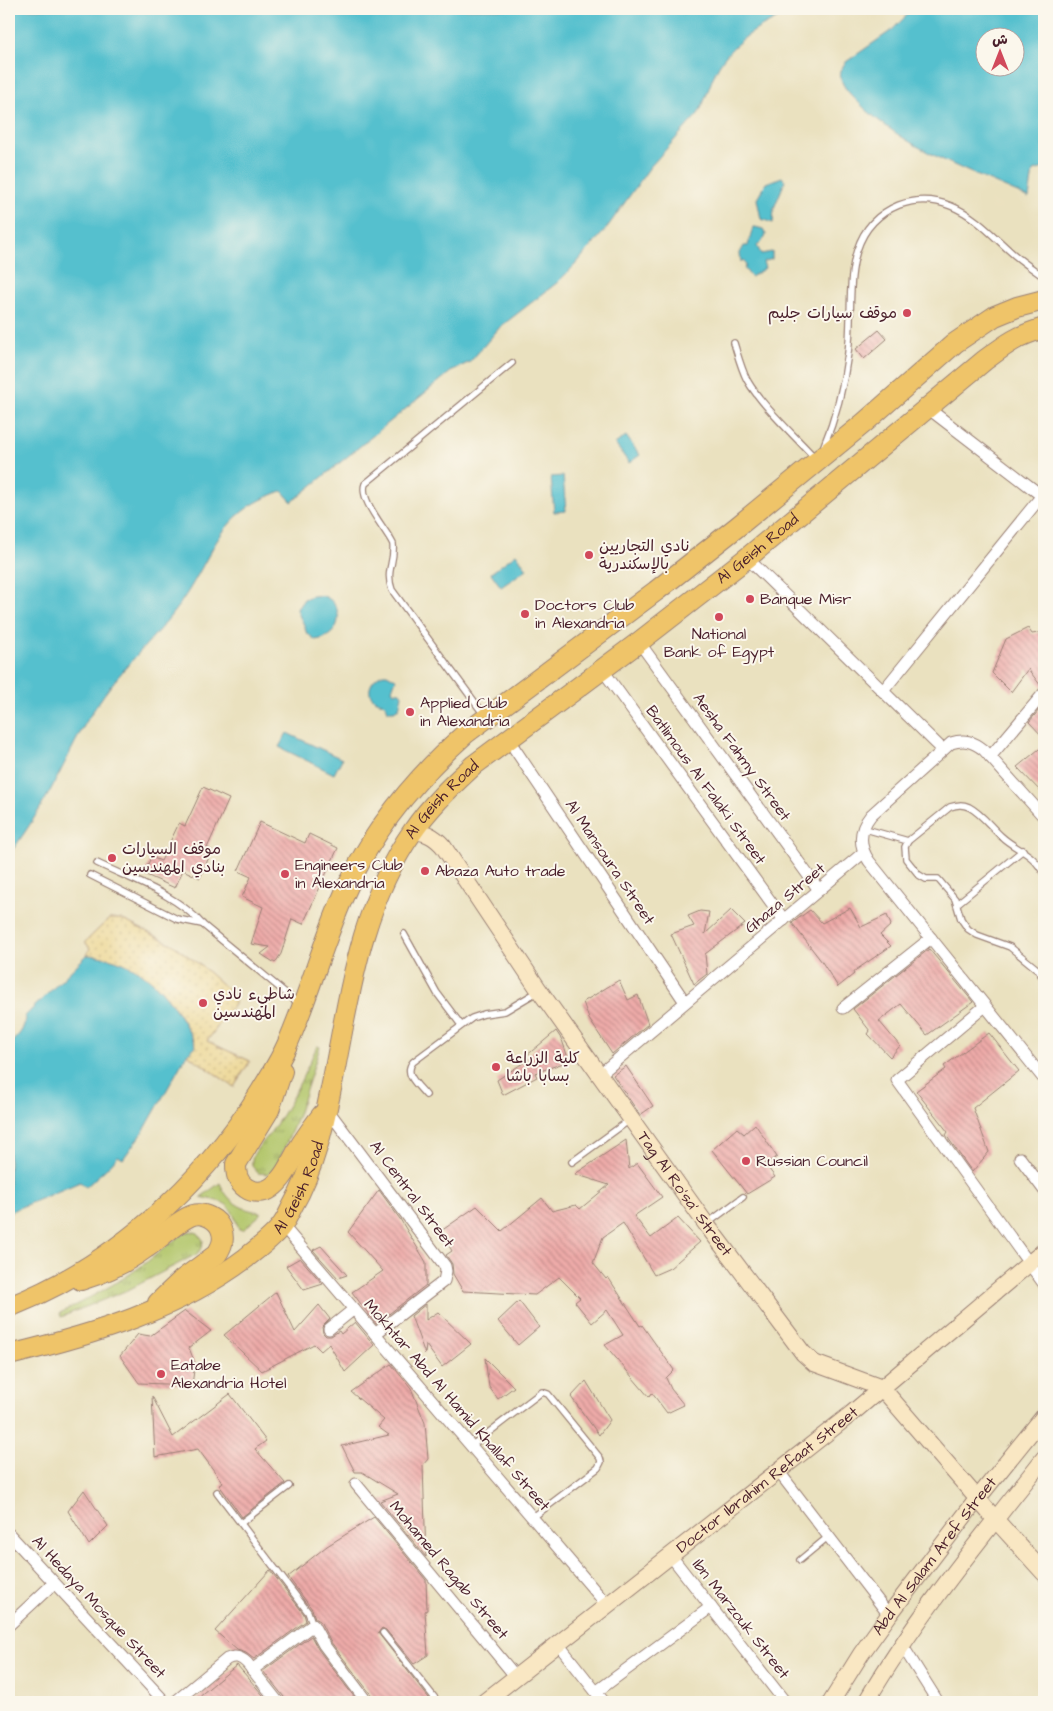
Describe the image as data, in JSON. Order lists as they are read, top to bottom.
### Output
{
  "streets": {
    "highway": ["Al Geish Road"],
    "street": [
      "Aesha Fahmy Street",
      "Batlimous Al Falaki Street",
      "Al Mansoura Street",
      "Ghaza Street",
      "Al Central Street",
      "Tag Al Ro'sa' Street",
      "Mokhtar Abd Al Hamid Khallaf Street",
      "Doctor Ibrahim Refaat Street",
      "Abd Al Salam Aref Street",
      "Mohamed Ragab Street",
      "Al Hedaya Mosque Street",
      "Ibn Marzouk Street"
    ]
  },
  "crossings": [
    ["Al Geish Road", "Aesha Fahmy Street"],
    ["Al Geish Road", "Batlimous Al Falaki Street"],
    ["Al Geish Road", "Al Mansoura Street"],
    ["Al Geish Road", "Al Central Street"],
    ["Al Geish Road", "Tag Al Ro'sa' Street"],
    ["Al Geish Road", "Mokhtar Abd Al Hamid Khallaf Street"],
    ["Aesha Fahmy Street", "Ghaza Street"],
    ["Batlimous Al Falaki Street", "Ghaza Street"],
    ["Al Mansoura Street", "Ghaza Street"],
    ["Ghaza Street", "Tag Al Ro'sa' Street"],
    ["Al Central Street", "Mokhtar Abd Al Hamid Khallaf Street"],
    ["Tag Al Ro'sa' Street", "Doctor Ibrahim Refaat Street"],
    ["Tag Al Ro'sa' Street", "Abd Al Salam Aref Street"],
    ["Mokhtar Abd Al Hamid Khallaf Street", "Doctor Ibrahim Refaat Street"],
    ["Doctor Ibrahim Refaat Street", "Mohamed Ragab Street"],
    ["Doctor Ibrahim Refaat Street", "Ibn Marzouk Street"]
  ],
  "places": [
    "موقف سيارات جليم",
    "نادي التجاريين بالإسكندرية",
    "Banque Misr",
    "Doctors Club in Alexandria",
    "National Bank of Egypt",
    "Applied Club in Alexandria",
    "موقف السيارات بنادي المهندسين",
    "Abaza Auto trade",
    "Engineers Club in Alexandria",
    "شاطيء نادي المهندسين",
    "كلية الزراعة بسابا باشا",
    "Russian Council",
    "Eatabe Alexandria Hotel"
  ],
  "north": "top"
}
